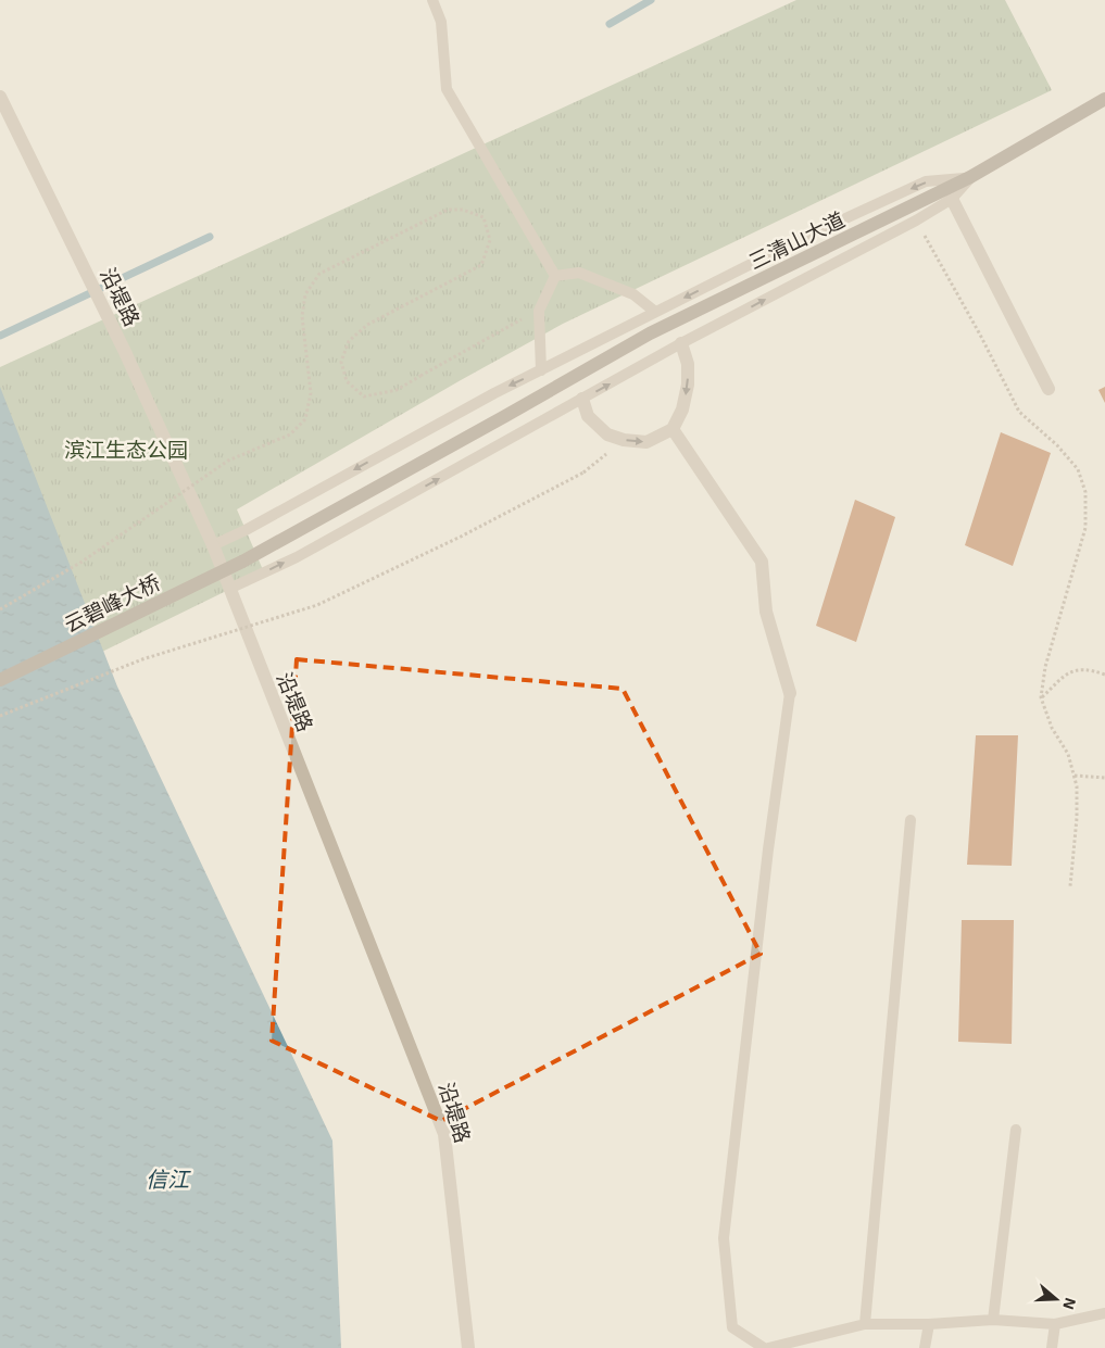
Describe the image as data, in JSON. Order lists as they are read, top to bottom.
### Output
{
  "streets": {
    "main road": ["三清山大道", "云碧峰大桥"],
    "street": ["沿堤路"]
  },
  "crossings": [
    ["三清山大道", "云碧峰大桥"]
  ],
  "water": ["信江"],
  "parks": ["滨江生态公园"],
  "north": "right"
}
